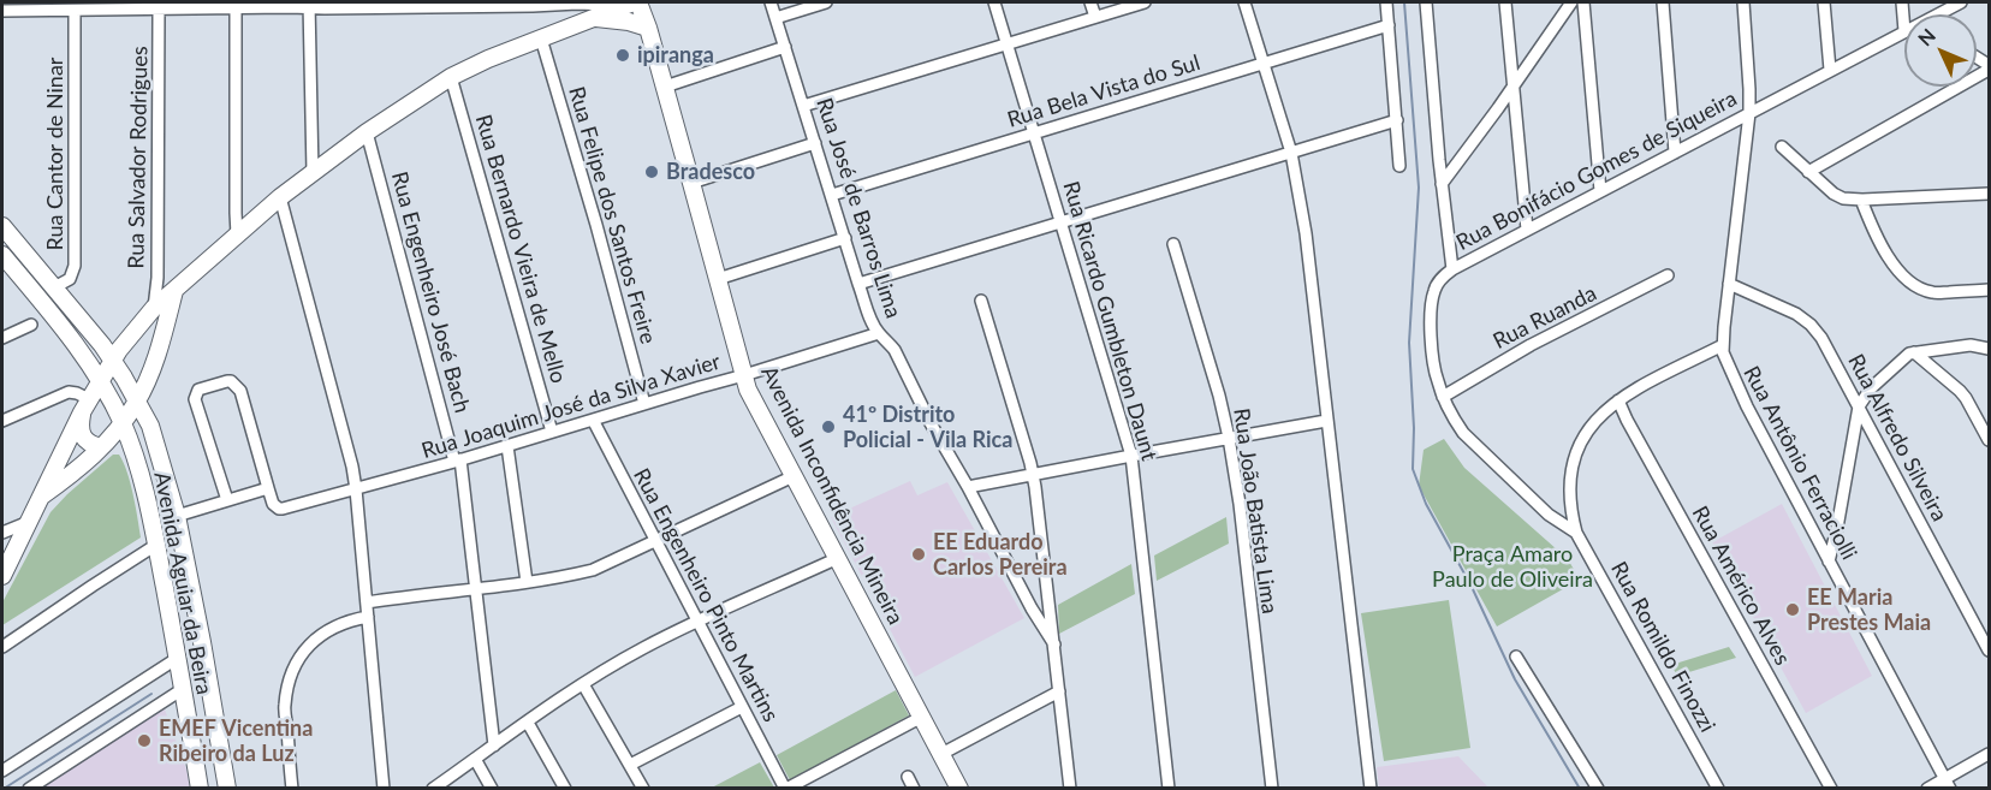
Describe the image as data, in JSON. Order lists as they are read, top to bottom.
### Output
{
  "streets": {
    "main road": ["Avenida Inconfidência Mineira", "Avenida Aguiar da Beira"],
    "street": [
      "Rua Bela Vista do Sul",
      "Rua Cantor de Ninar",
      "Rua Salvador Rodrigues",
      "Rua Bonifácio Gomes de Siqueira",
      "Rua José de Barros Lima",
      "Rua Felipe dos Santos Freire",
      "Rua Bernardo Vieira de Mello",
      "Rua Engenheiro José Bach",
      "Rua Ruanda",
      "Rua Ricardo Gumbleton Daunt",
      "Rua Joaquim José da Silva Xavier",
      "Rua Alfredo Silveira",
      "Rua Antônio Ferraciolli",
      "Rua João Batista Lima",
      "Rua Américo Alves",
      "Rua Engenheiro Pinto Martins",
      "Rua Romildo Finozzi"
    ]
  },
  "crossings": [
    ["Rua Bela Vista do Sul", "Rua José de Barros Lima"],
    ["Rua Bela Vista do Sul", "Rua Ricardo Gumbleton Daunt"],
    ["Rua Cantor de Ninar", "Avenida Aguiar da Beira"],
    ["Rua José de Barros Lima", "Rua Joaquim José da Silva Xavier"],
    ["Rua Felipe dos Santos Freire", "Rua Joaquim José da Silva Xavier"],
    ["Rua Bernardo Vieira de Mello", "Rua Joaquim José da Silva Xavier"],
    ["Rua Engenheiro José Bach", "Rua Joaquim José da Silva Xavier"],
    ["Rua Joaquim José da Silva Xavier", "Avenida Inconfidência Mineira"],
    ["Rua Joaquim José da Silva Xavier", "Rua Engenheiro Pinto Martins"],
    ["Rua Antônio Ferraciolli", "Rua Romildo Finozzi"],
    ["Rua Américo Alves", "Rua Romildo Finozzi"]
  ],
  "parks": ["Praça Amaro Paulo de Oliveira"],
  "places": [
    "ipiranga",
    "Bradesco",
    "41º Distrito Policial - Vila Rica",
    "EE Eduardo Carlos Pereira",
    "EE Maria Prestes Maia",
    "EMEF Vicentina Ribeiro da Luz"
  ],
  "north": "top left"
}
